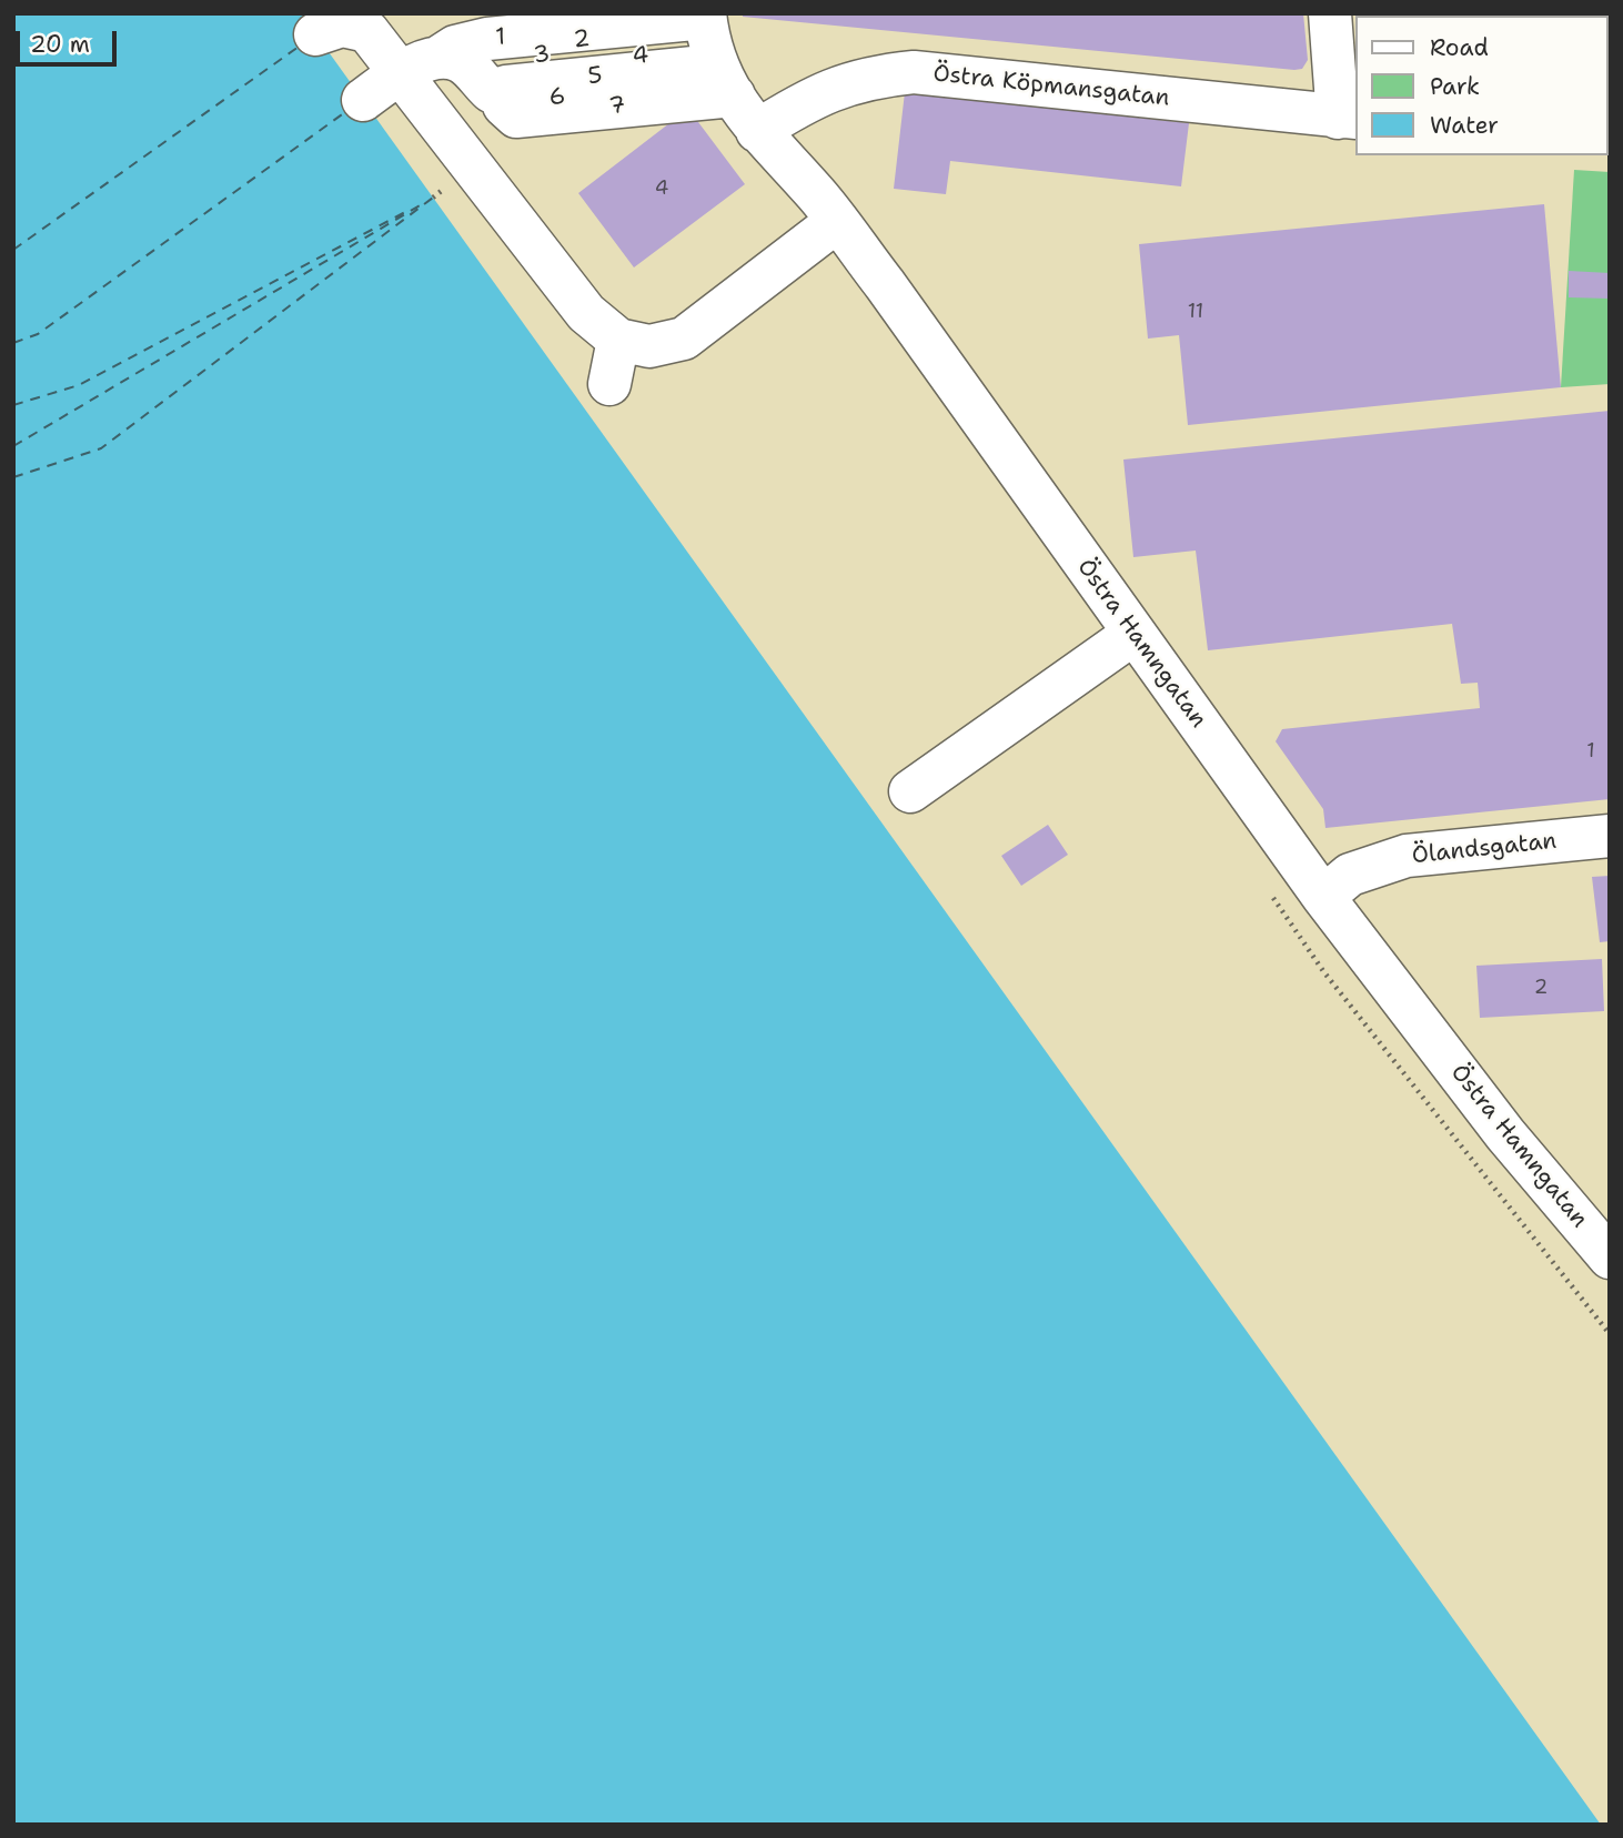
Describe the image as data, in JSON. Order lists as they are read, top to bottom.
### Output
{
  "streets": {
    "street": [
      "3",
      "Östra Köpmansgatan",
      "7",
      "Östra Hamngatan",
      "Ölandsgatan"
    ]
  },
  "crossings": [
    ["3", "7"],
    ["3", "Östra Hamngatan"],
    ["Östra Köpmansgatan", "Östra Hamngatan"],
    ["7", "Östra Hamngatan"],
    ["Östra Hamngatan", "Ölandsgatan"]
  ],
  "house_numbers": [
    "4",
    "11",
    "1",
    "2"
  ],
  "legend": ["Road", "Park", "Water"],
  "scale_bar": "20 m"
}
